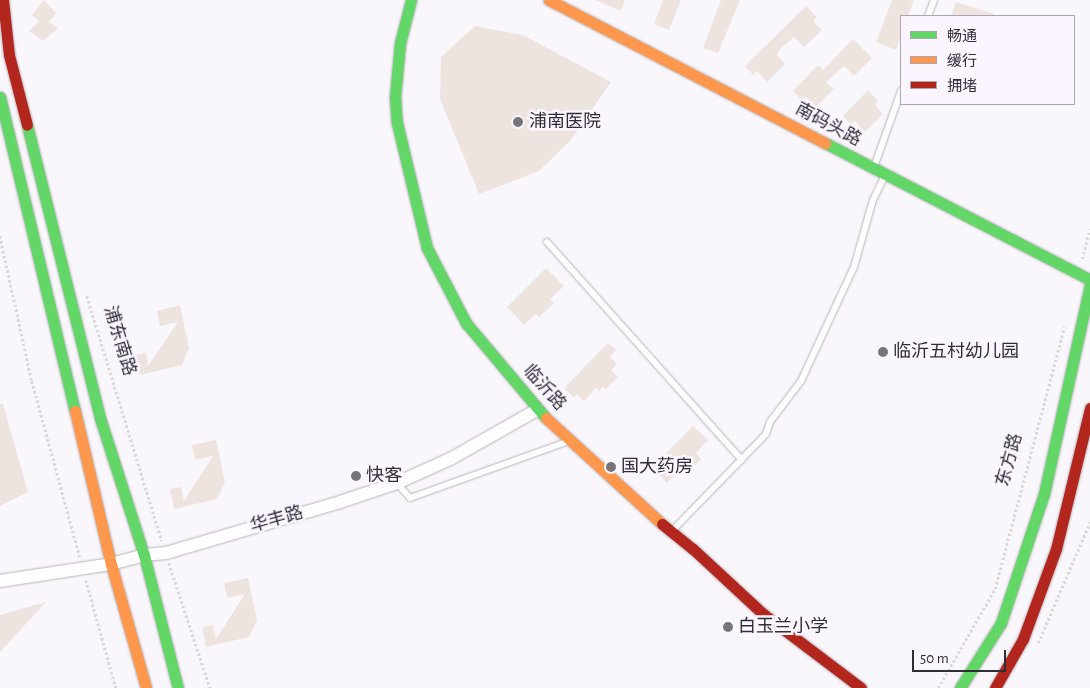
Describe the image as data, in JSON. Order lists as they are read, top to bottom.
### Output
{
  "streets": {
    "main road": ["南码头路", "浦东南路", "临沂路"],
    "street": ["华丰路"],
    "path": ["东方路"]
  },
  "crossings": [
    ["浦东南路", "华丰路"],
    ["临沂路", "华丰路"]
  ],
  "places": [
    "浦南医院",
    "临沂五村幼儿园",
    "国大药房",
    "快客",
    "白玉兰小学"
  ],
  "legend": ["畅通", "缓行", "拥堵"],
  "scale_bar": "50 m"
}
